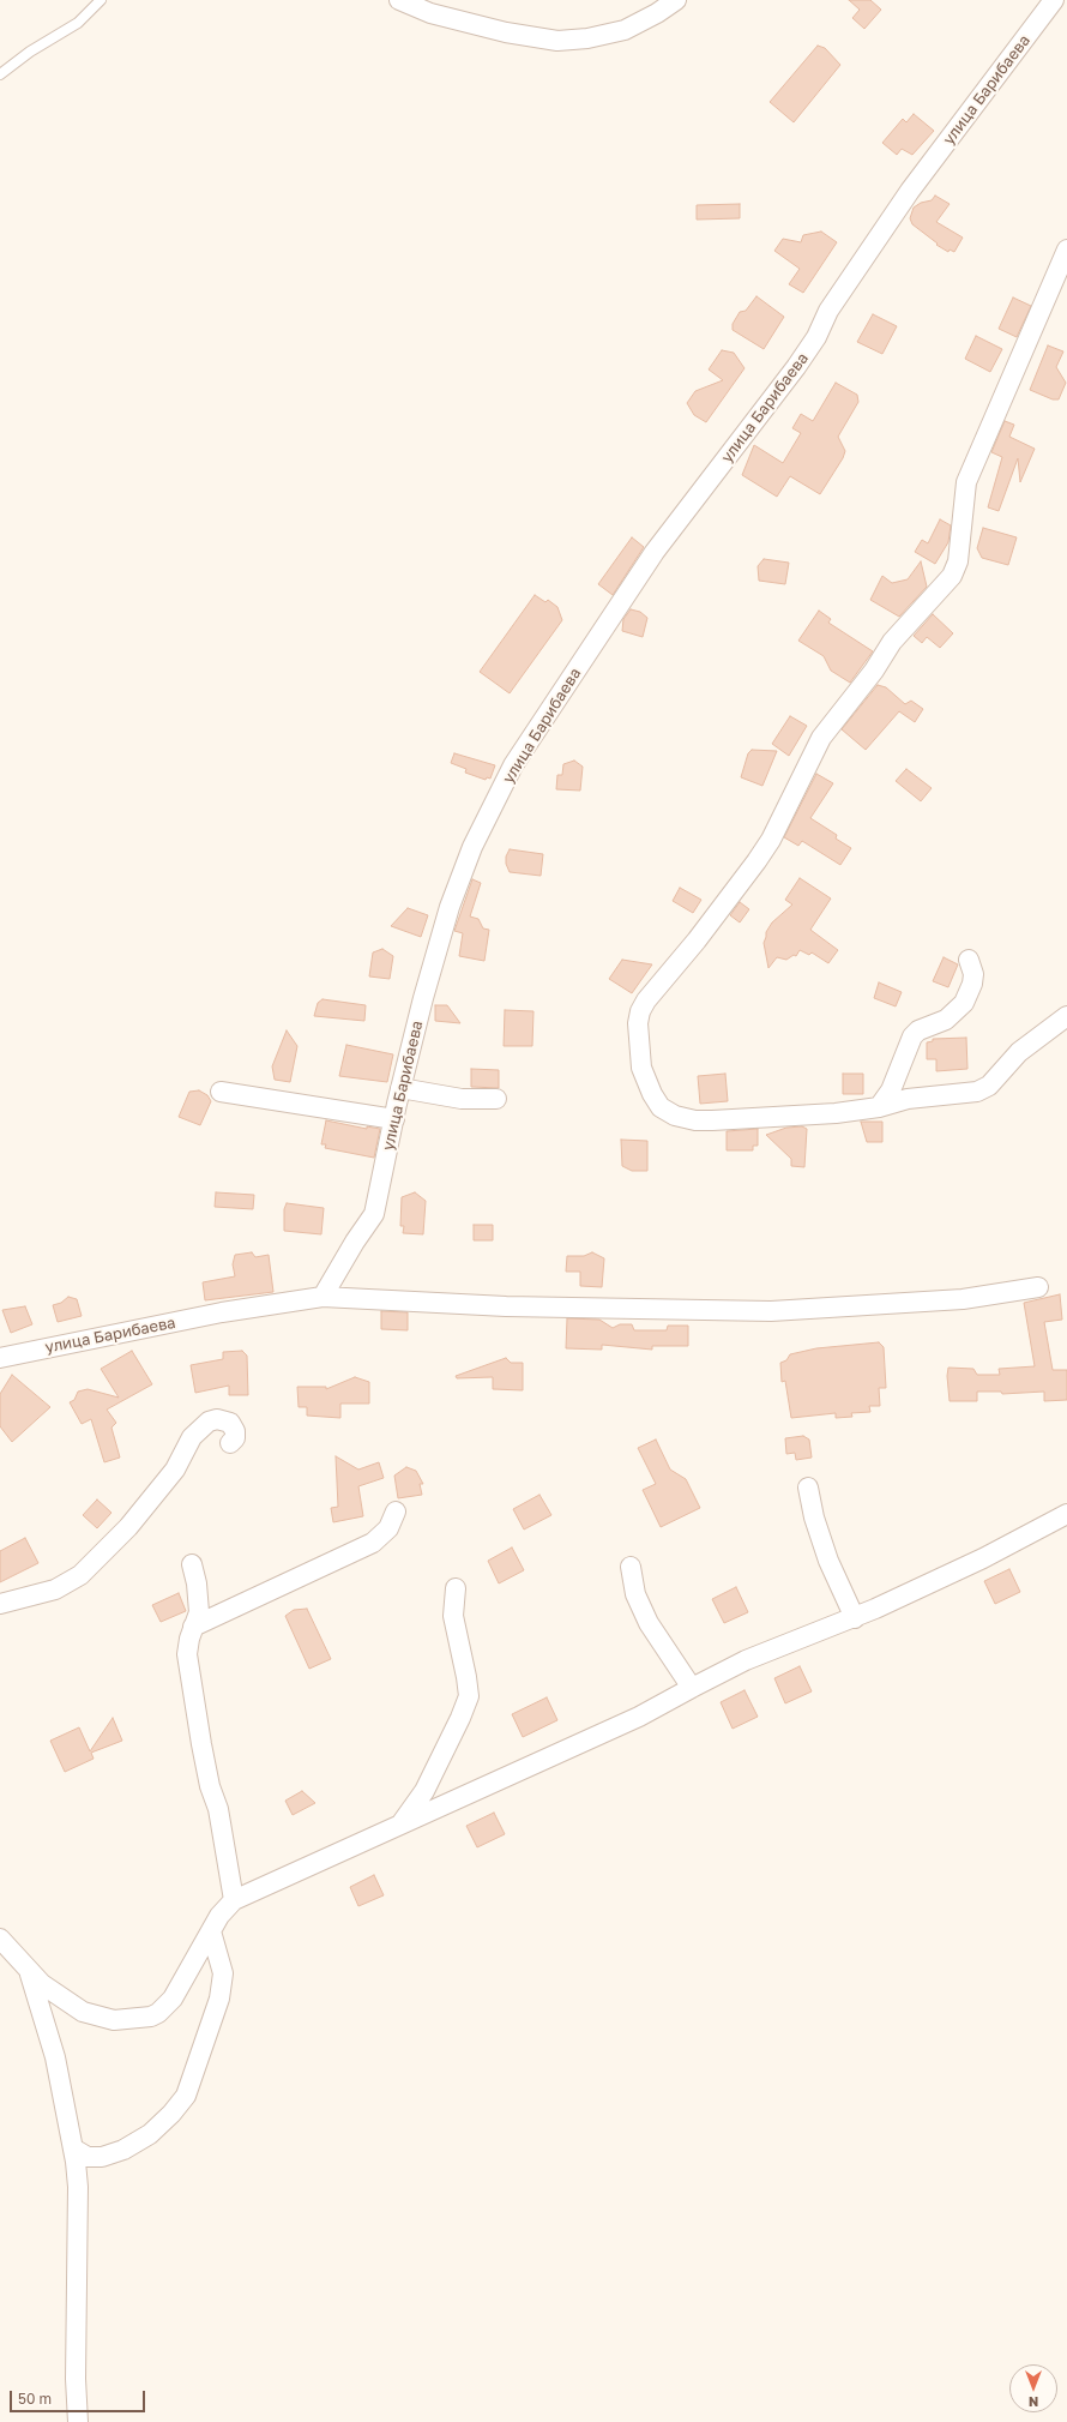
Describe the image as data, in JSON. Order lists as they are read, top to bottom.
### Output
{
  "streets": {
    "street": ["улица Барибаева"]
  },
  "scale_bar": "50 m",
  "north": "bottom"
}
